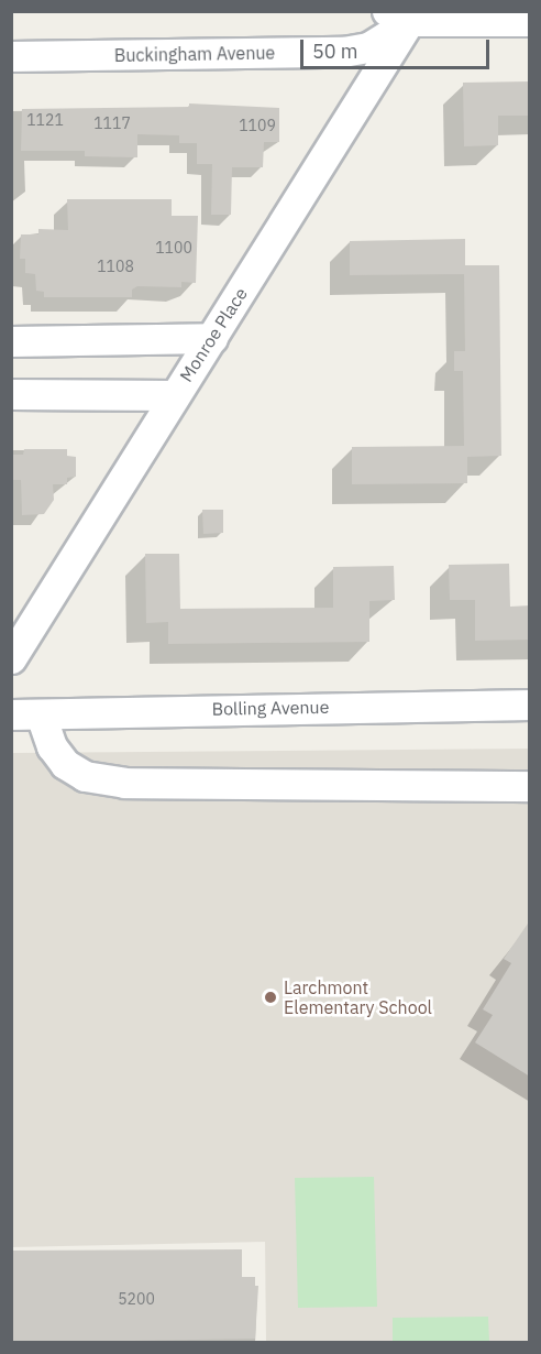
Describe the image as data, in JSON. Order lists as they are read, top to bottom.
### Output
{
  "streets": {
    "street": ["Buckingham Avenue", "Monroe Place", "Bolling Avenue"]
  },
  "crossings": [
    ["Buckingham Avenue", "Monroe Place"]
  ],
  "places": ["Larchmont Elementary School"],
  "house_numbers": [
    "1121",
    "1117",
    "1109",
    "1100",
    "1108",
    "5200"
  ],
  "scale_bar": "50 m"
}
